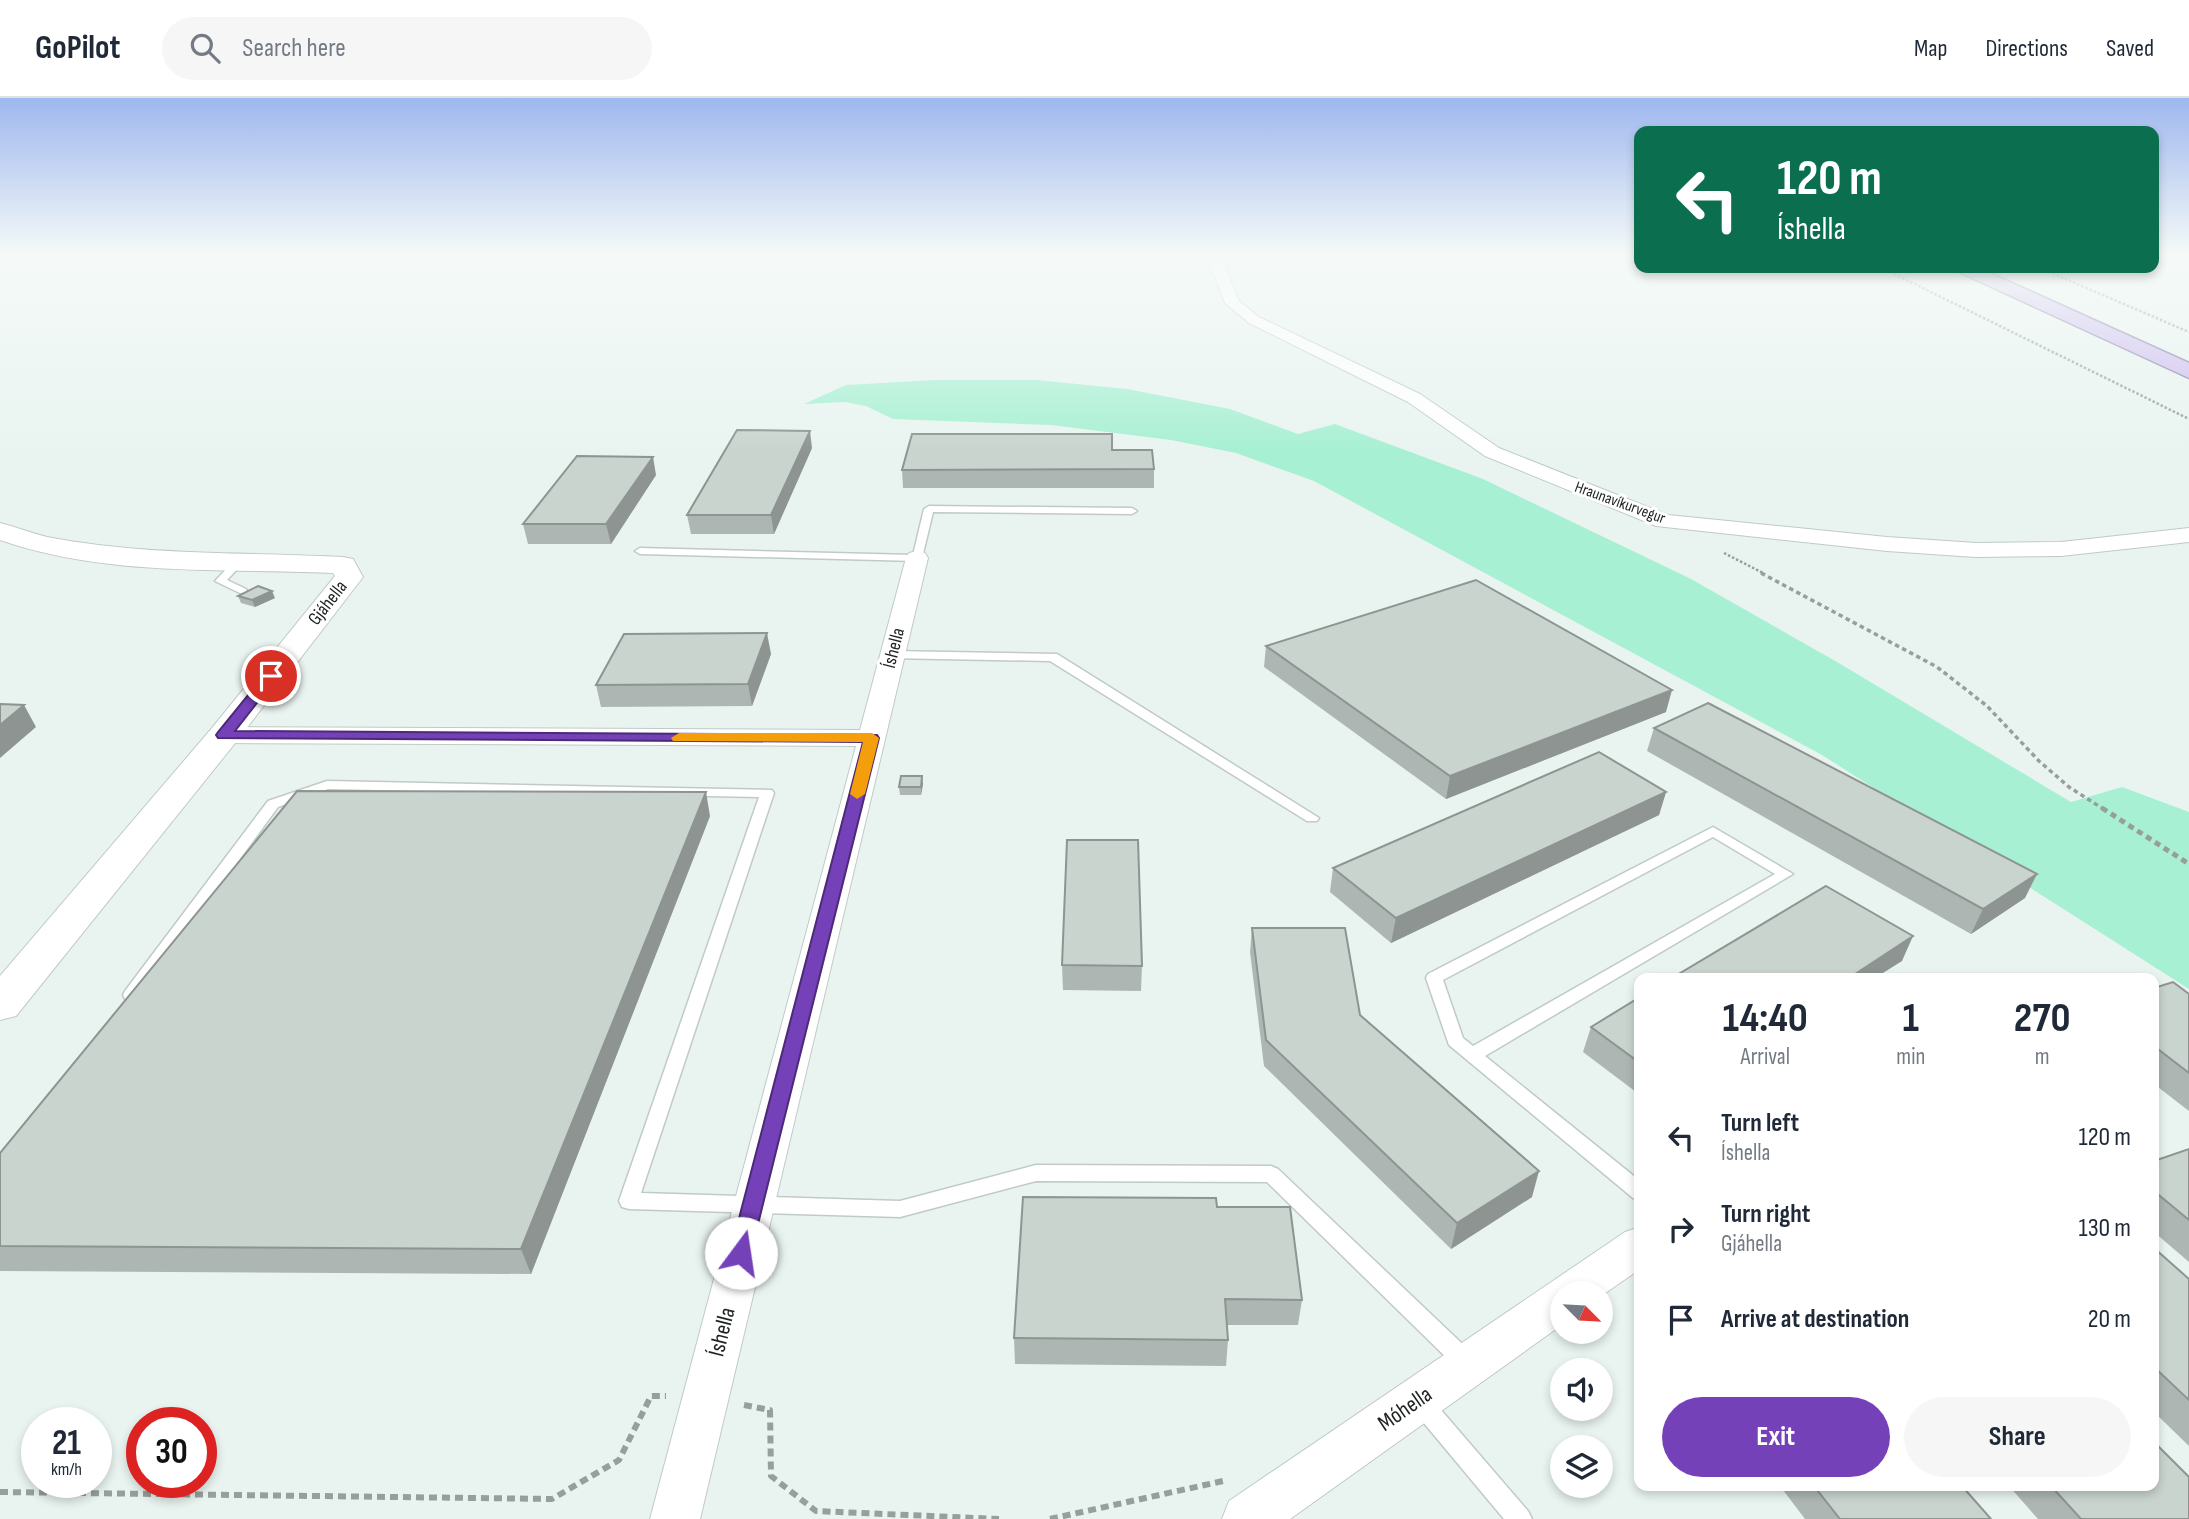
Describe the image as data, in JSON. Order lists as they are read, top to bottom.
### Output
{
  "streets": {
    "street": [
      "Hraunavíkurvegur",
      "Gjáhella",
      "Íshella",
      "Móhella"
    ]
  },
  "north": "bottom right",
  "page": {
    "header": "GoPilot",
    "search": "Search here",
    "nav": ["Map", "Directions", "Saved"],
    "turn": ["120 m", "Íshella"],
    "eta": [
      "14:40",
      "Arrival",
      "1",
      "min",
      "270",
      "m"
    ],
    "list": [
      {
        "name": "Turn left",
        "note": "Íshella",
        "value": "120 m"
      },
      {
        "name": "Turn right",
        "note": "Gjáhella",
        "value": "130 m"
      },
      {
        "name": "Arrive at destination",
        "value": "20 m"
      }
    ],
    "buttons": ["Exit", "Share"],
    "speed": "21 km/h",
    "limit": "30"
  }
}
